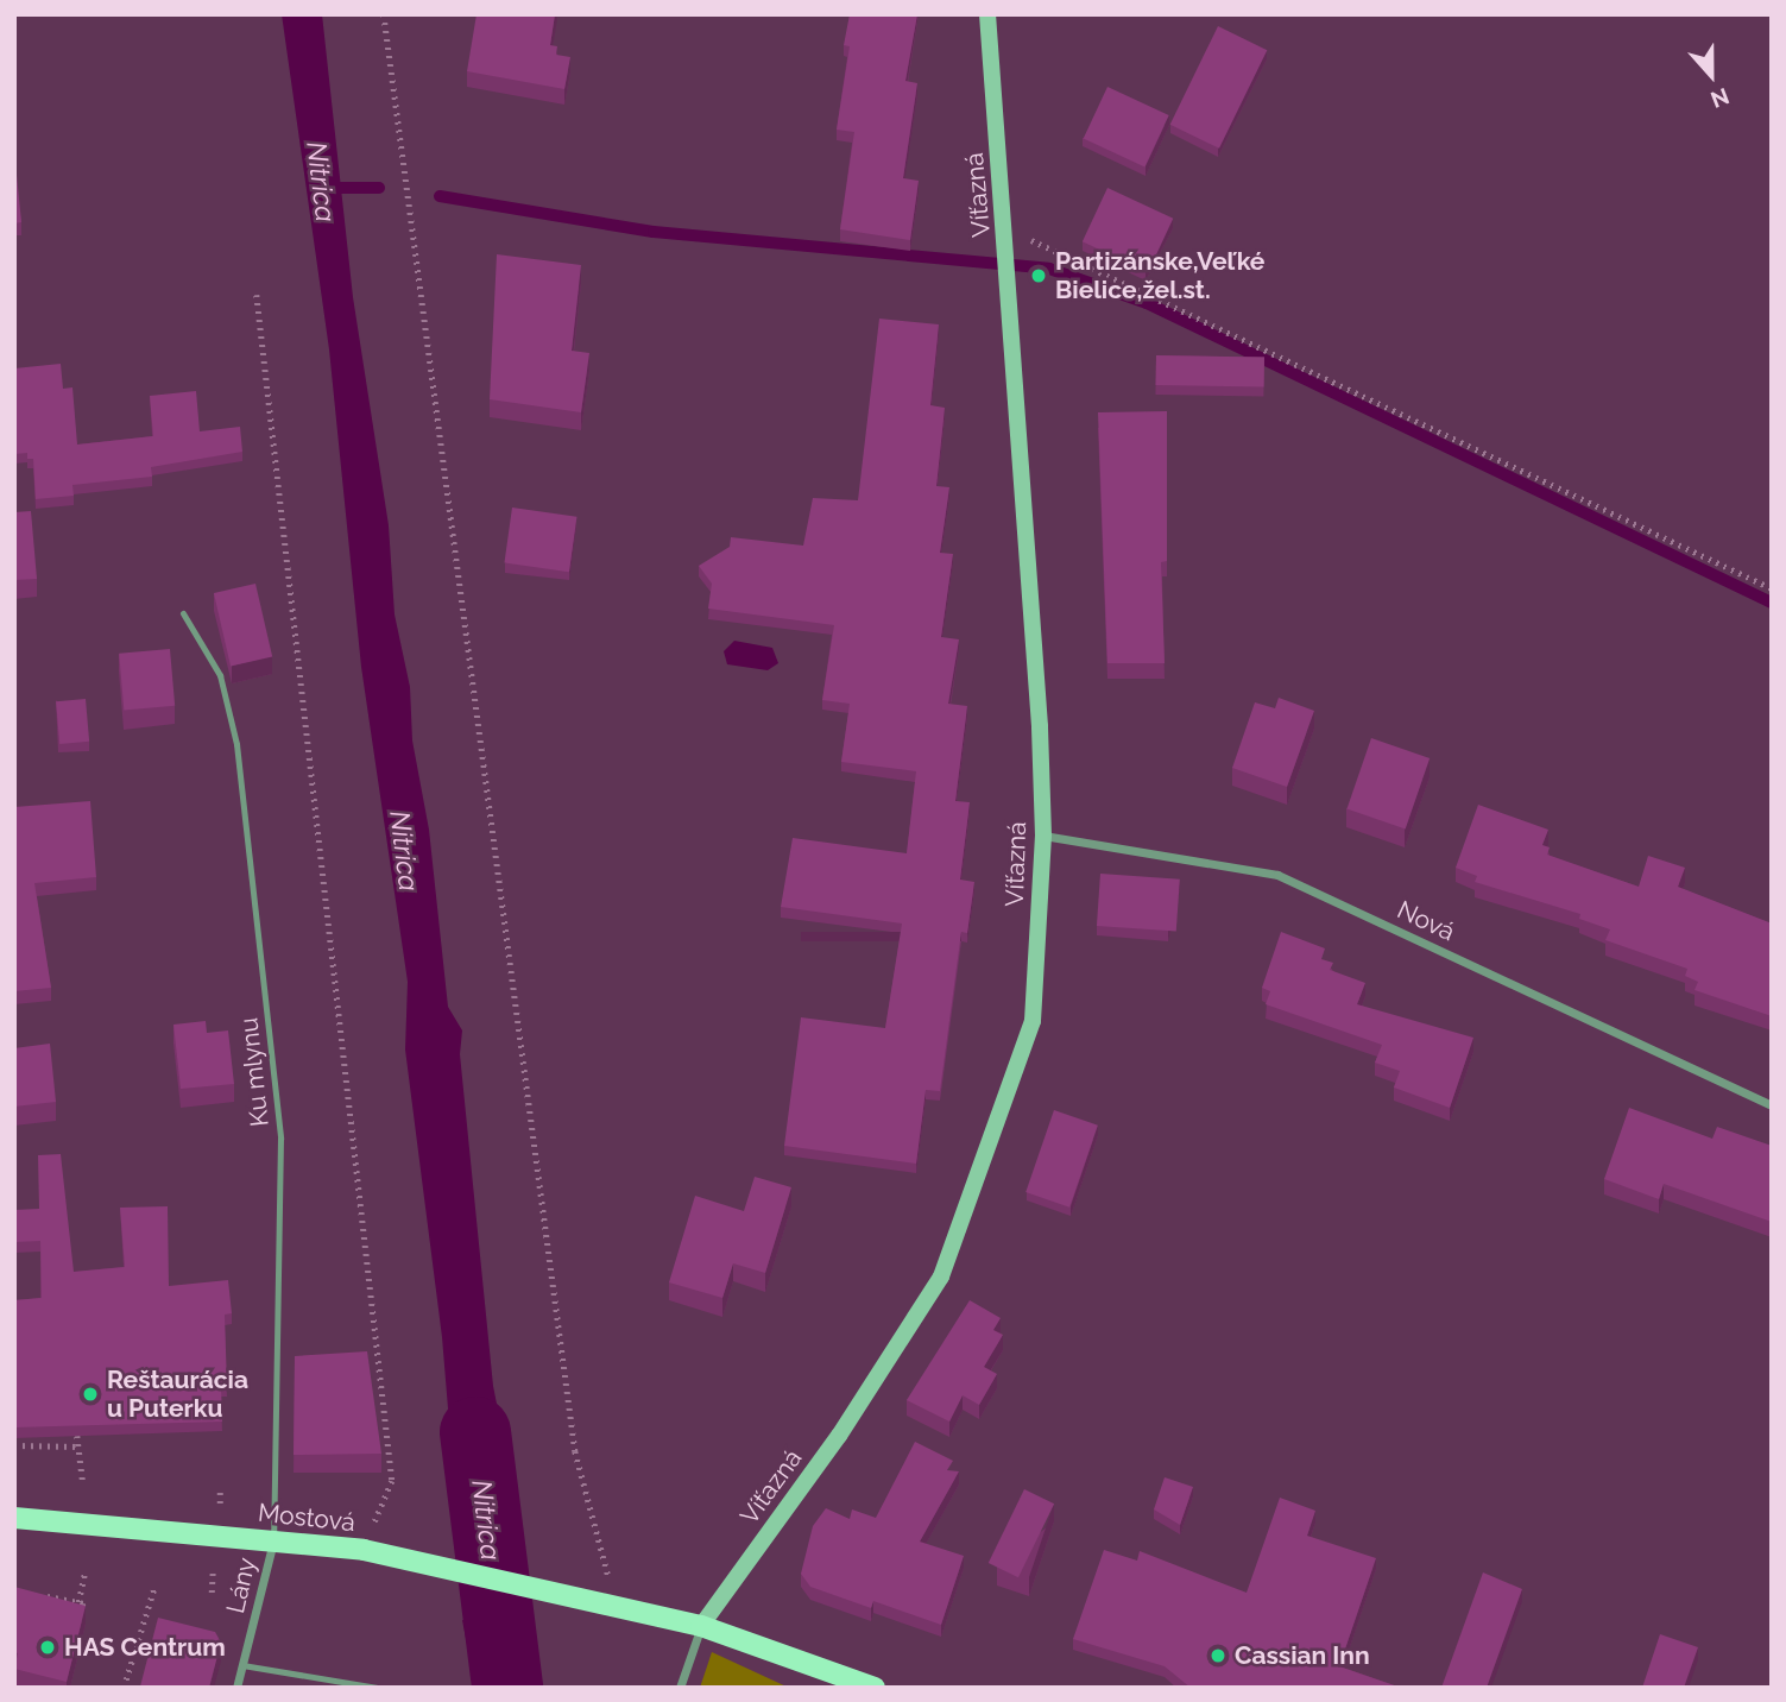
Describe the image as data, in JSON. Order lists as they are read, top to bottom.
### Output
{
  "streets": {
    "main road": ["Víťazná", "Mostová"],
    "street": ["Nová", "Lány"],
    "lane": ["Ku mlynu"]
  },
  "crossings": [
    ["Víťazná", "Nová"],
    ["Víťazná", "Mostová"],
    ["Ku mlynu", "Mostová"],
    ["Ku mlynu", "Lány"],
    ["Mostová", "Lány"]
  ],
  "water": ["Nitrica"],
  "places": [
    "Partizánske,Veľké Bielice,žel.st.",
    "Reštaurácia u Puterku",
    "HAS Centrum",
    "Cassian Inn"
  ],
  "north": "bottom"
}
